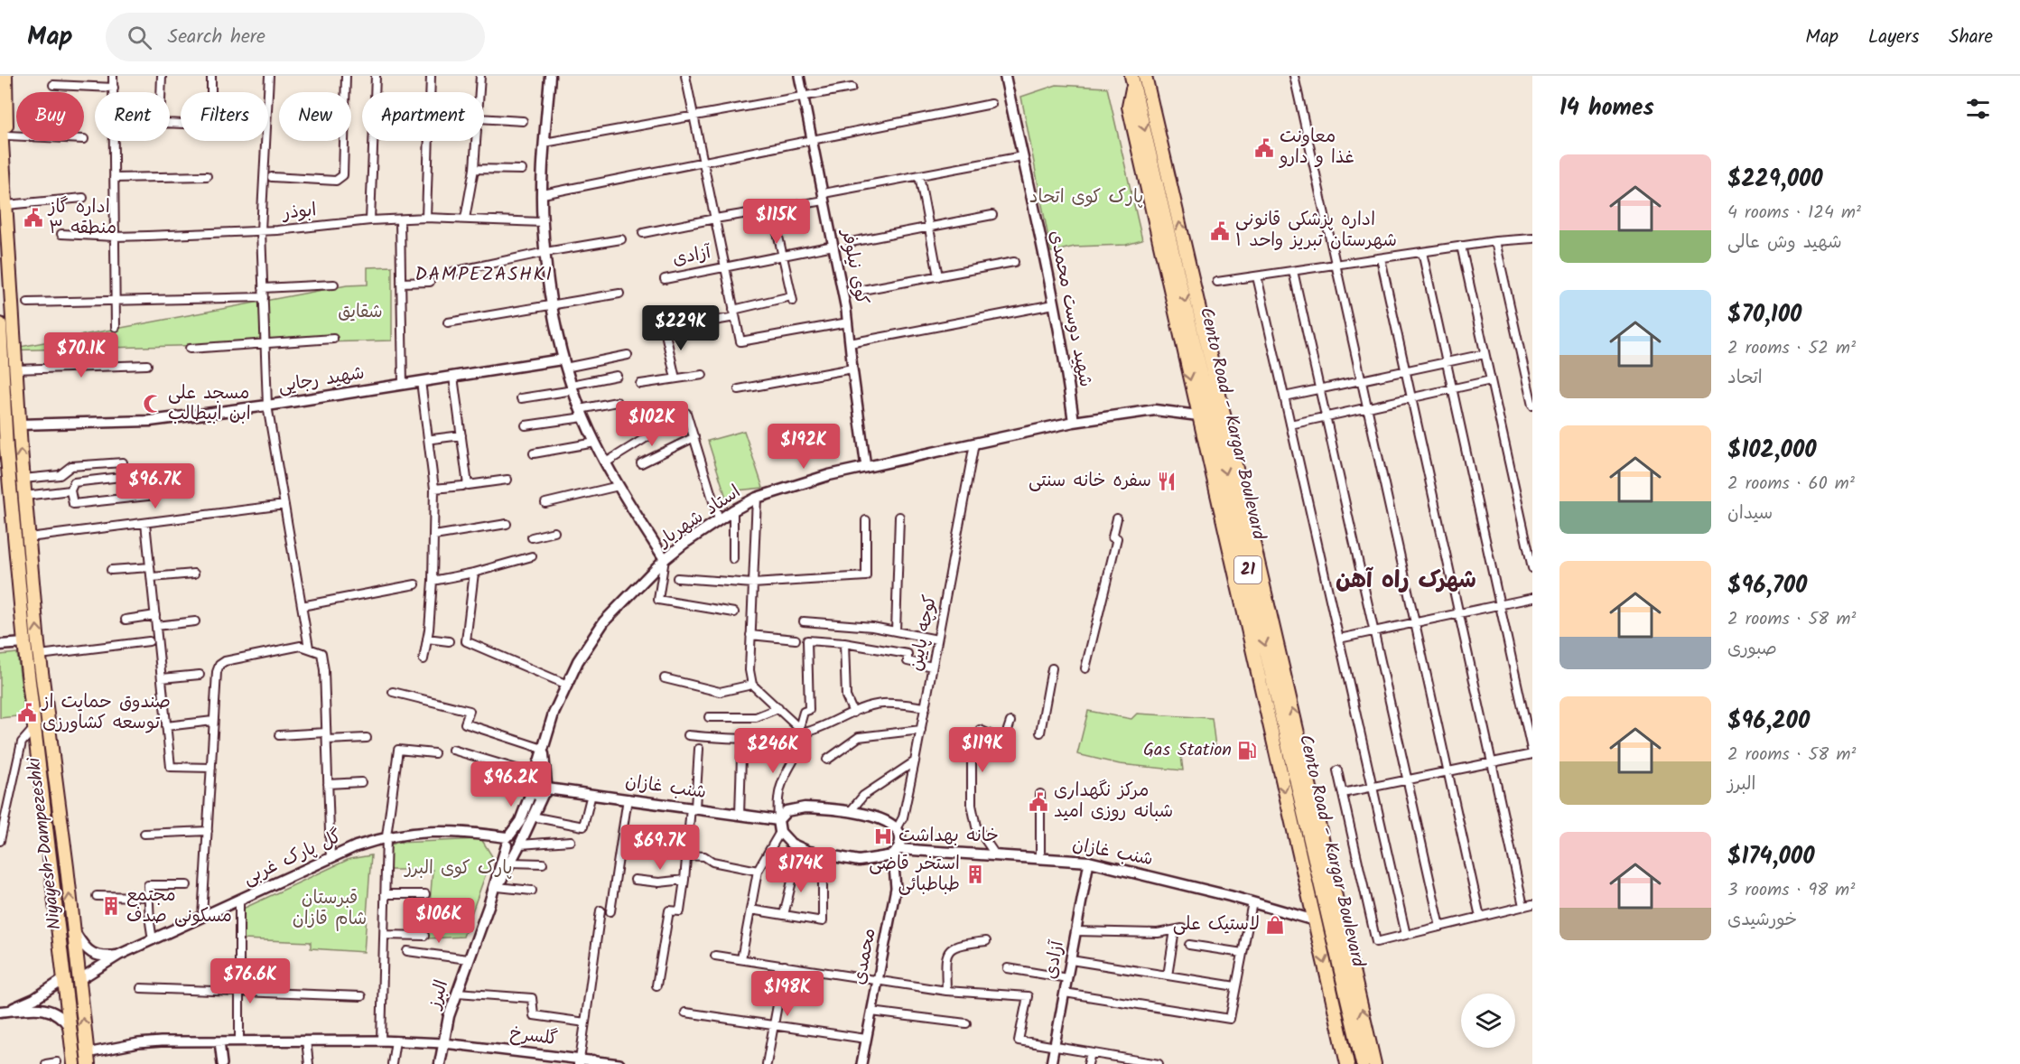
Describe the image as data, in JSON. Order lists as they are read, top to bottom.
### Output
{
  "streets": {
    "highway": ["Cento Road - Kargar Boulevard", "21", "Niyayesh-Dampezeshki"],
    "main road": [
      "شهید دوست محمدی",
      "شهید رجایی",
      "استاد شهریار",
      "شنب غازان",
      "گل پارک غربی",
      "البرز"
    ],
    "street": [
      "ابوذر",
      "آزادی",
      "کوی نیلوفر",
      "کوچه پایین",
      "محمدی",
      "گلسرخ"
    ]
  },
  "crossings": [
    ["آزادی", "کوی نیلوفر"],
    ["آزادی", "شنب غازان"],
    ["کوی نیلوفر", "استاد شهریار"],
    ["شهید دوست محمدی", "استاد شهریار"],
    ["شهید رجایی", "Niyayesh-Dampezeshki"],
    ["استاد شهریار", "کوچه پایین"],
    ["استاد شهریار", "شنب غازان"],
    ["استاد شهریار", "البرز"],
    ["شنب غازان", "محمدی"],
    ["شنب غازان", "البرز"],
    ["Niyayesh-Dampezeshki", "گل پارک غربی"],
    ["Niyayesh-Dampezeshki", "گلسرخ"],
    ["گل پارک غربی", "البرز"],
    ["البرز", "گلسرخ"]
  ],
  "districts": ["DAMPEZASHKI", "شهرک راه آهن"],
  "parks": [
    "پارک کوی اتحاد",
    "شقایق",
    "پارک کوی البرز",
    "قبرستان شام قازان"
  ],
  "places": {
    "public building": [
      "معاونت غذا و دارو",
      "اداره گاز منطقه ۳",
      "اداره پزشکی قانونی شهرستان تبریز واحد ۱",
      "صندوق حمایت از توسعه کشاورزی",
      "مرکز نگهداری شبانه روزی امید"
    ],
    "mosque": ["مسجد علی ابن ابیطالب"],
    "restaurant": ["سفره خانه سنتی"],
    "fuel station": ["Gas Station"],
    "hospital": ["خانه بهداشت"],
    "building": ["استخر قاضی طباطبائی", "مجتمع مسکونی صدف"],
    "shop": ["لاستیک علی"]
  },
  "page": {
    "header": "Map",
    "search": "Search here",
    "nav": ["Map", "Layers", "Share"],
    "heading": "14 homes",
    "chip": [
      "Buy",
      "Rent",
      "Filters",
      "New",
      "Apartment"
    ],
    "list": [
      {
        "name": "$229,000",
        "note": "4 rooms · 124 m² · شهید وش عالی"
      },
      {
        "name": "$70,100",
        "note": "2 rooms · 52 m² · اتحاد"
      },
      {
        "name": "$102,000",
        "note": "2 rooms · 60 m² · سیدان"
      },
      {
        "name": "$96,700",
        "note": "2 rooms · 58 m² · صبوری"
      },
      {
        "name": "$96,200",
        "note": "2 rooms · 58 m² · البرز"
      },
      {
        "name": "$174,000",
        "note": "3 rooms · 98 m² · خورشیدی"
      }
    ],
    "price": [
      "$115K",
      "$229K",
      "$70.1K",
      "$102K",
      "$192K",
      "$96.7K",
      "$119K",
      "$246K",
      "$96.2K",
      "$69.7K",
      "$174K",
      "$106K",
      "$76.6K",
      "$198K"
    ]
  }
}
